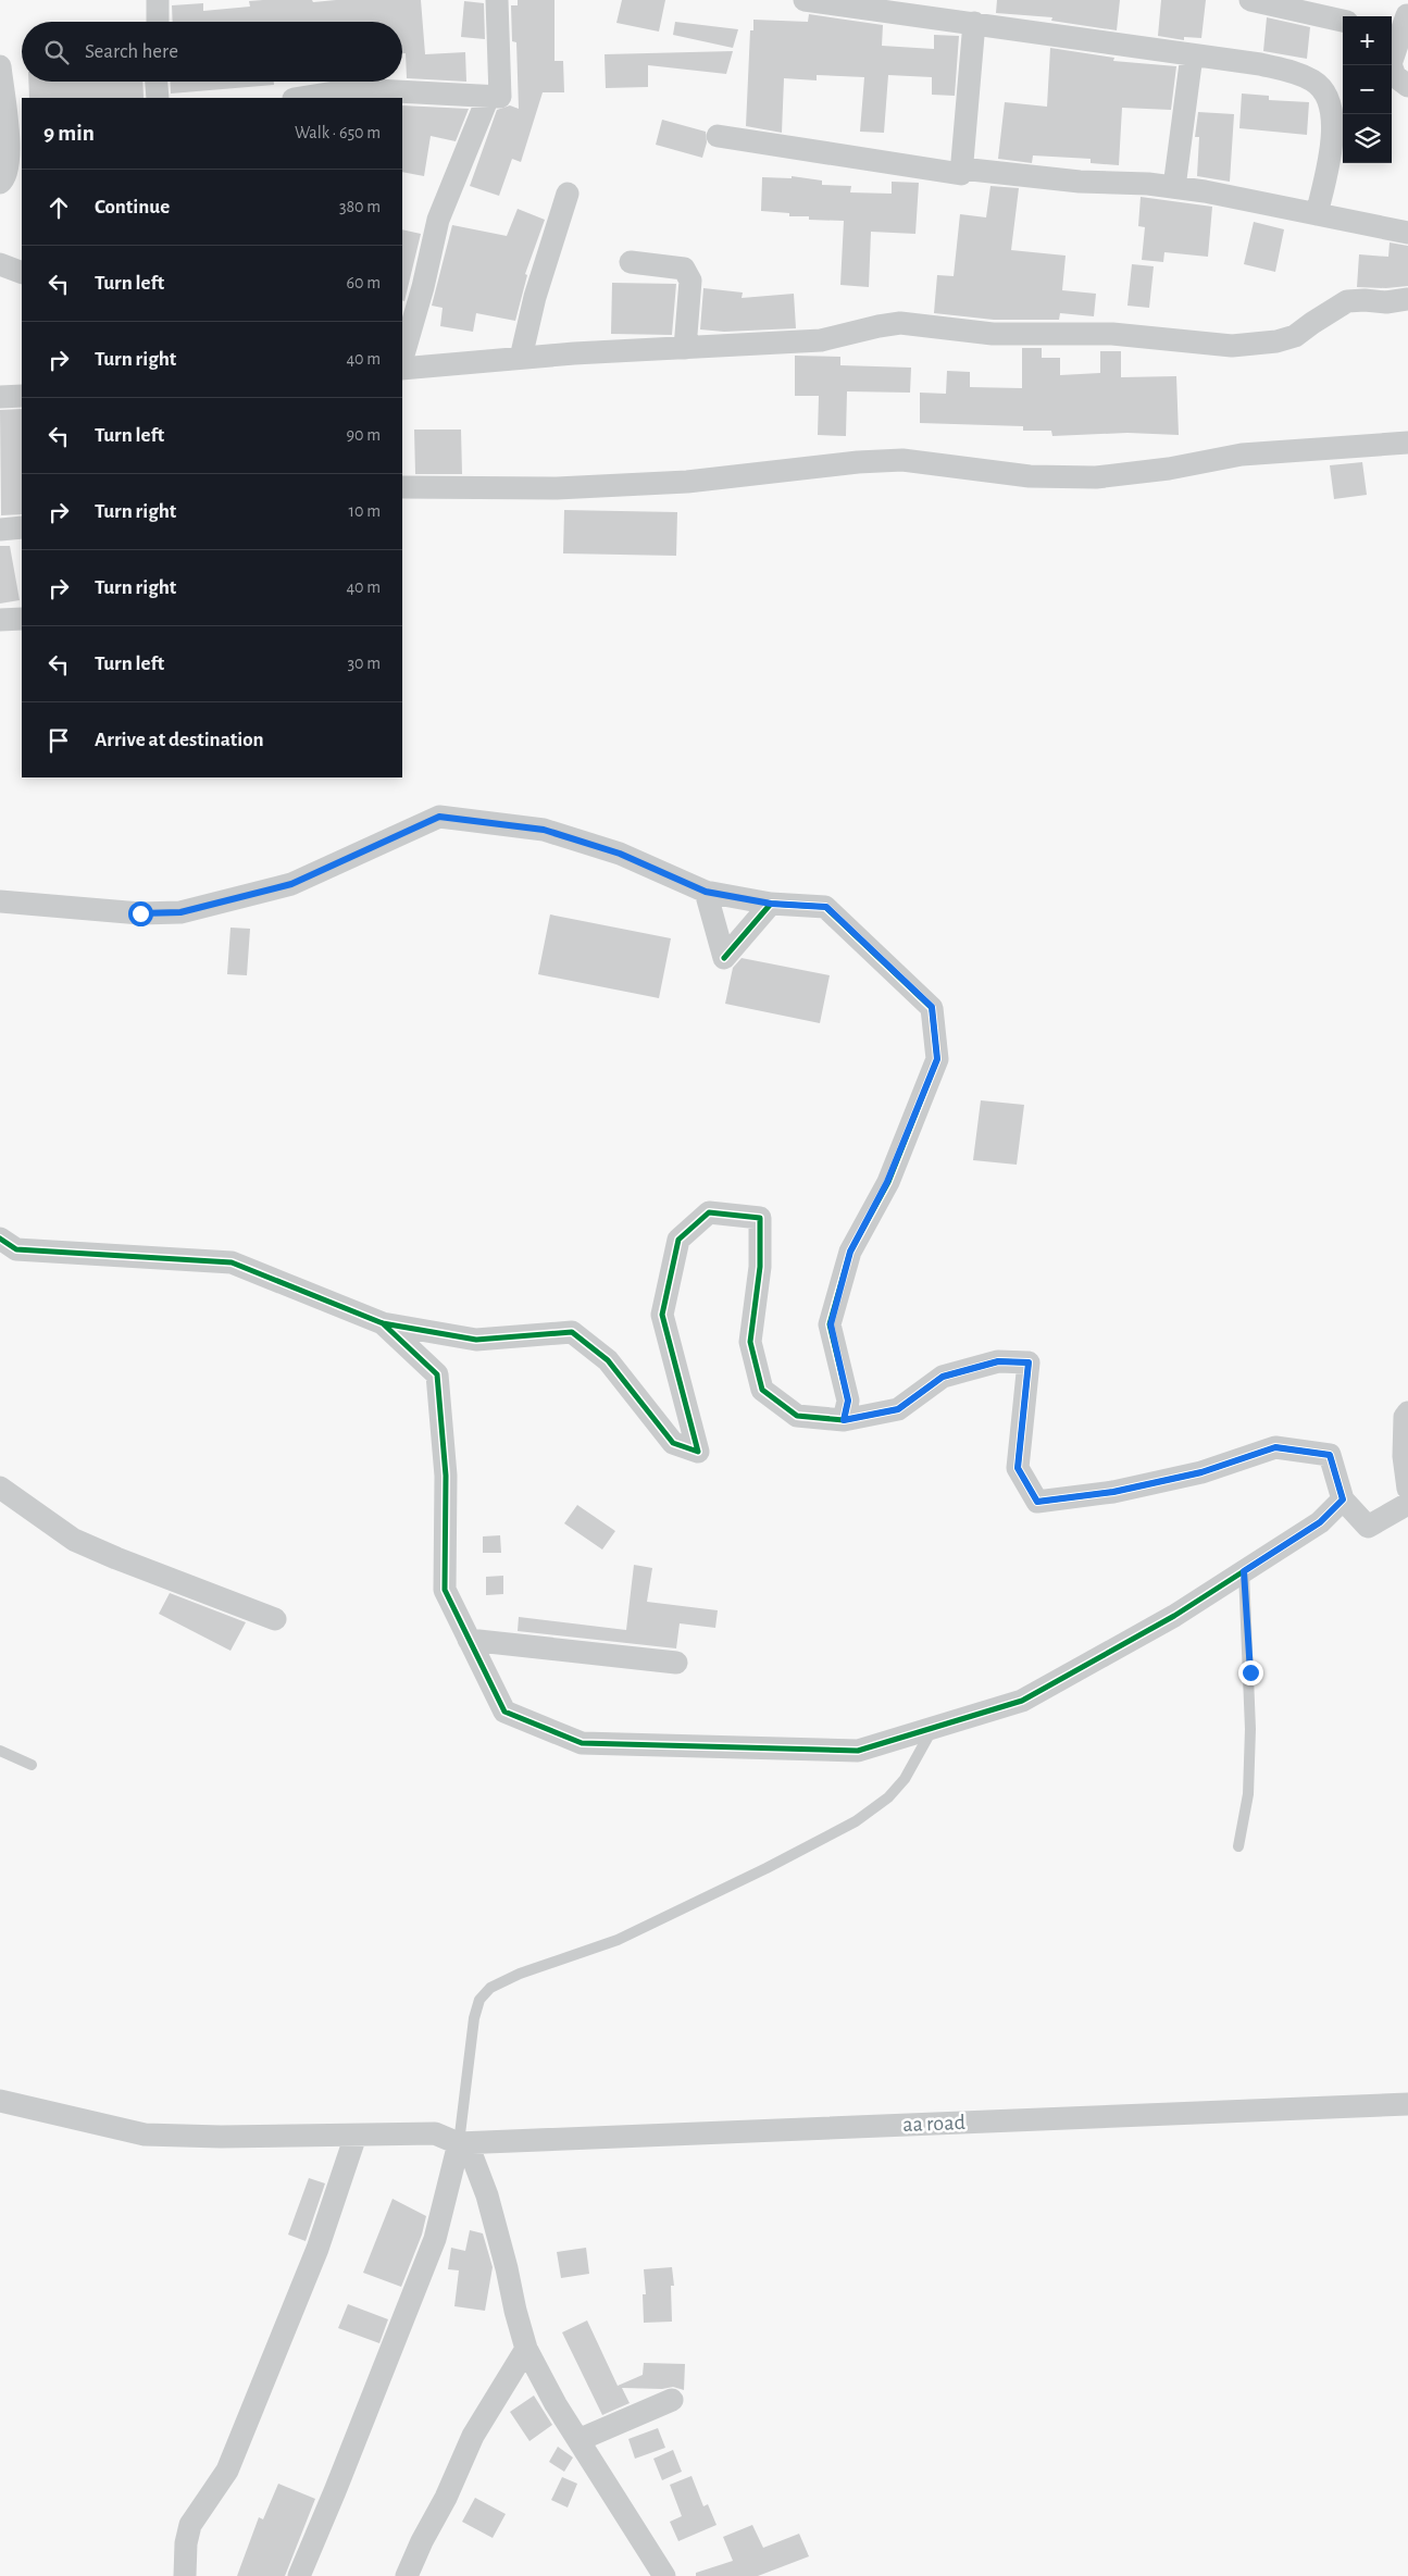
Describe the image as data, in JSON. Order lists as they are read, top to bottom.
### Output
{
  "streets": {
    "street": ["aa road"]
  },
  "page": {
    "map_buttons": ["+", "−"],
    "search": "Search here",
    "heading": ["9 min", "Walk · 650 m"],
    "list": [
      ["Continue", "380 m"],
      ["Turn left", "60 m"],
      ["Turn right", "40 m"],
      ["Turn left", "90 m"],
      ["Turn right", "10 m"],
      ["Turn right", "40 m"],
      ["Turn left", "30 m"],
      "Arrive at destination"
    ]
  }
}
